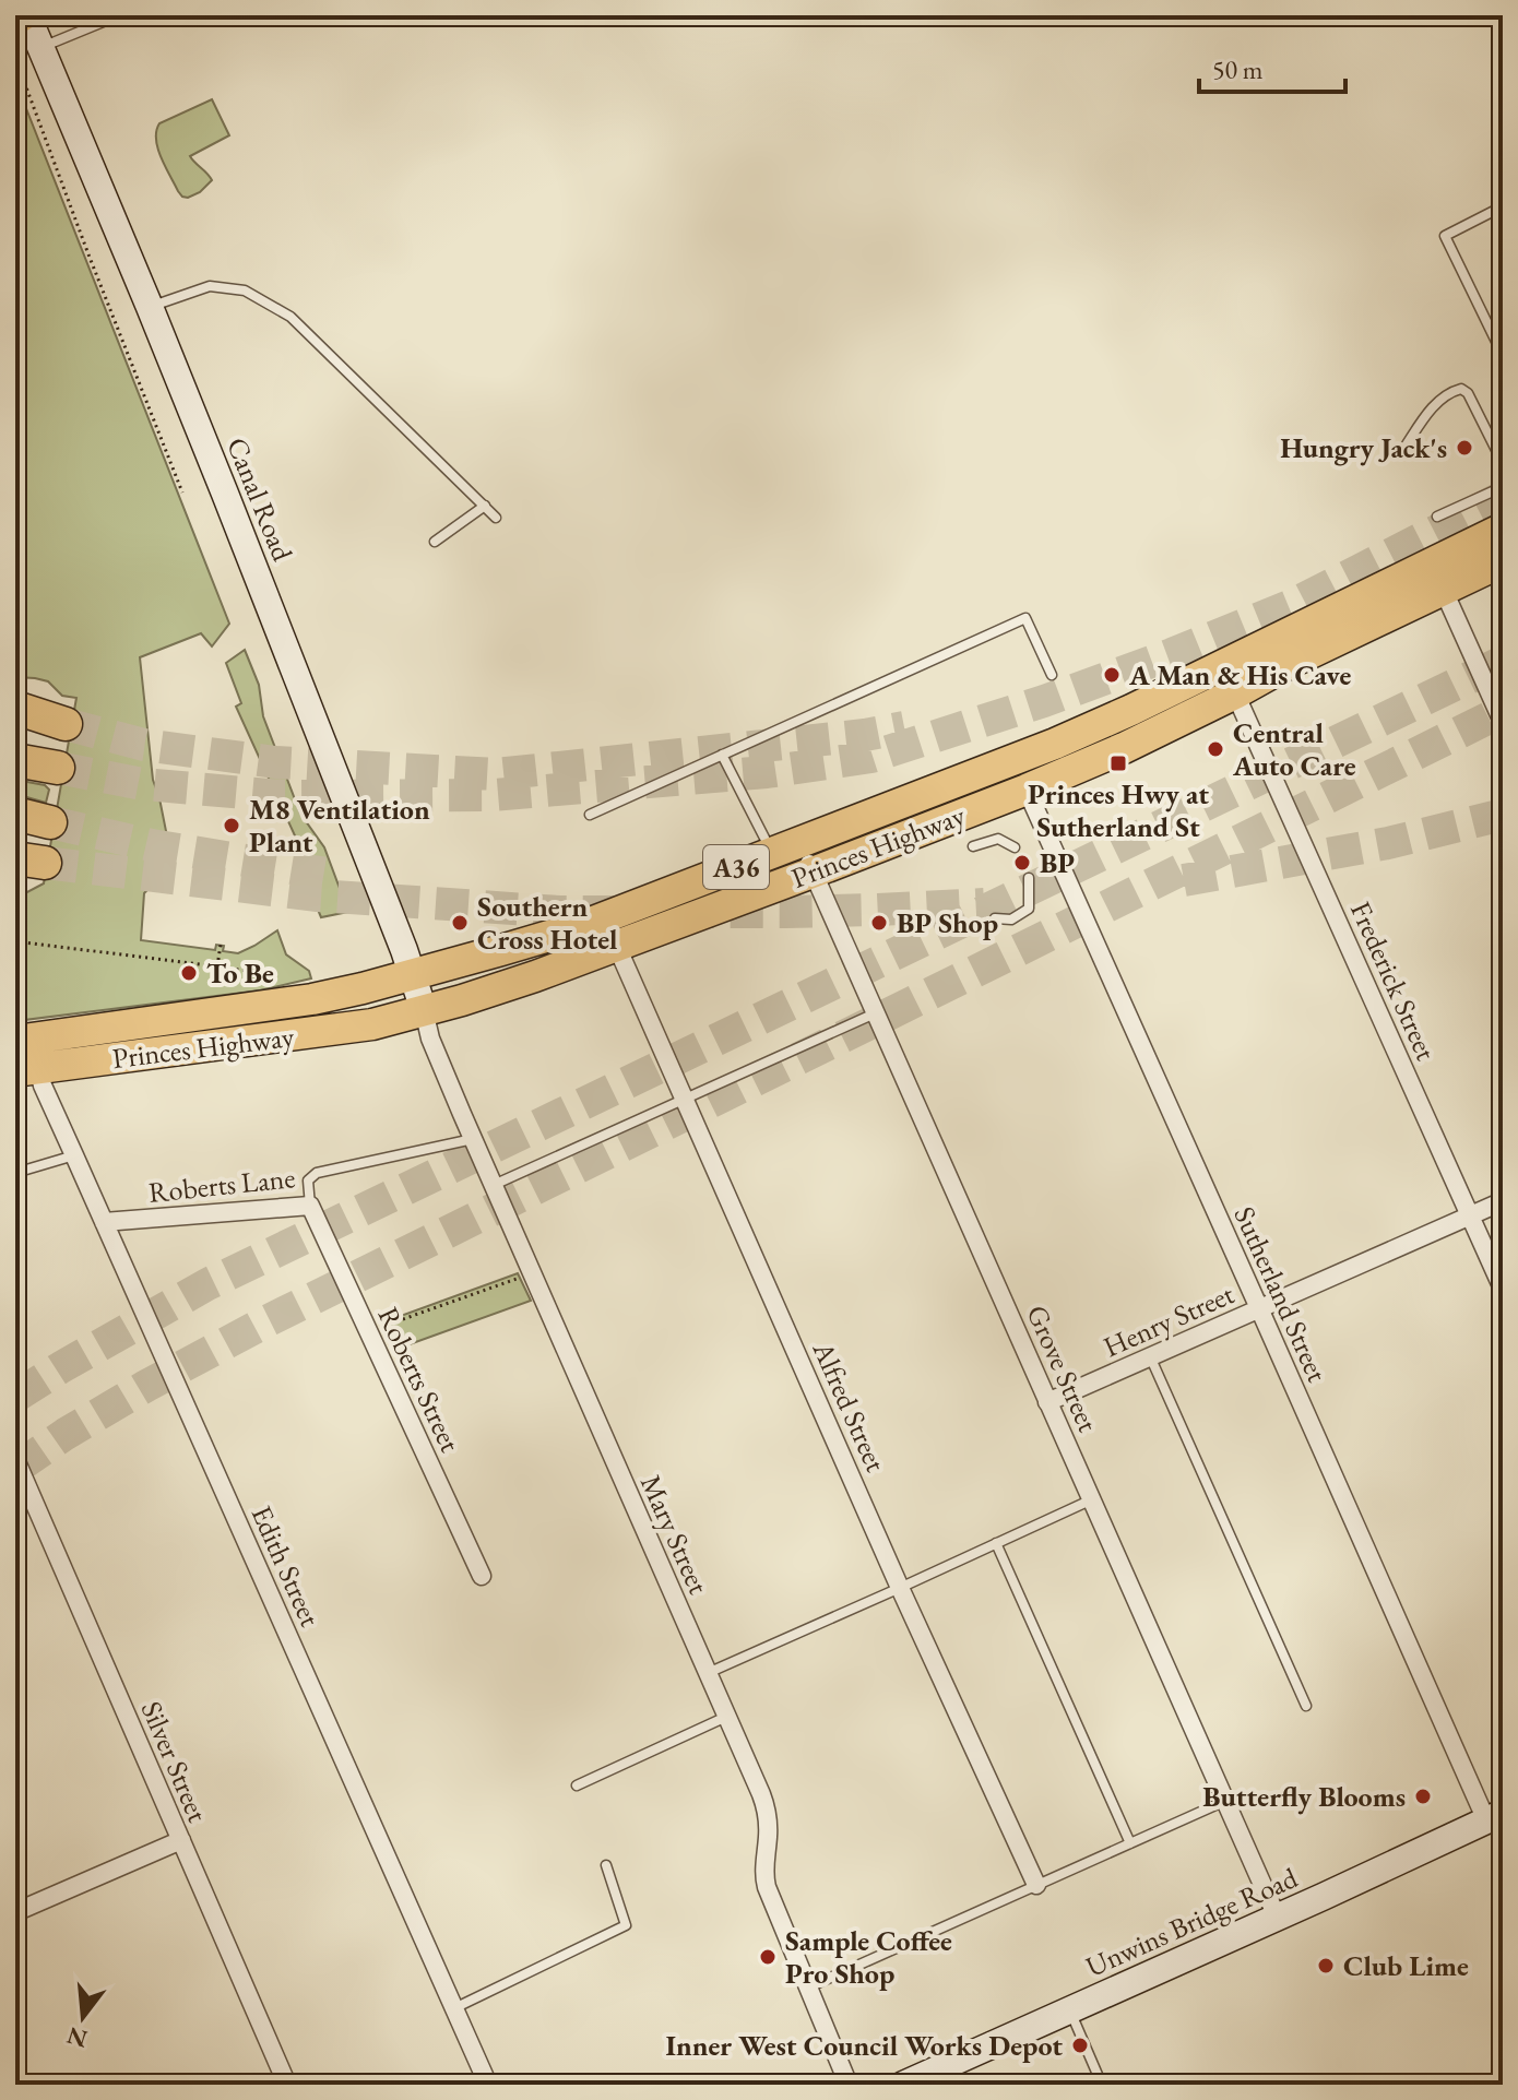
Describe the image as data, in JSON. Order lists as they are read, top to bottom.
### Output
{
  "streets": {
    "highway": ["Princes Highway", "A36"],
    "main road": ["Canal Road", "Unwins Bridge Road"],
    "street": [
      "Frederick Street",
      "Roberts Lane",
      "Sutherland Street",
      "Henry Street",
      "Grove Street",
      "Roberts Street",
      "Alfred Street",
      "Mary Street",
      "Edith Street",
      "Silver Street"
    ]
  },
  "crossings": [
    ["Canal Road", "Princes Highway"],
    ["Canal Road", "Mary Street"],
    ["Princes Highway", "Frederick Street"],
    ["Princes Highway", "Sutherland Street"],
    ["Princes Highway", "Grove Street"],
    ["Princes Highway", "Alfred Street"],
    ["Princes Highway", "Mary Street"],
    ["Princes Highway", "Edith Street"],
    ["Frederick Street", "Henry Street"],
    ["Roberts Lane", "Roberts Street"],
    ["Roberts Lane", "Mary Street"],
    ["Roberts Lane", "Edith Street"],
    ["Sutherland Street", "Henry Street"],
    ["Sutherland Street", "Unwins Bridge Road"],
    ["Henry Street", "Grove Street"],
    ["Grove Street", "Unwins Bridge Road"]
  ],
  "places": {
    "other": [
      "Hungry Jack's",
      "A Man & His Cave",
      "Central Auto Care",
      "M8 Ventilation Plant",
      "BP",
      "Southern Cross Hotel",
      "BP Shop",
      "To Be",
      "Butterfly Blooms",
      "Sample Coffee Pro Shop",
      "Club Lime",
      "Inner West Council Works Depot"
    ],
    "transit": ["Princes Hwy at Sutherland St"]
  },
  "scale_bar": "50 m",
  "north": "bottom"
}
